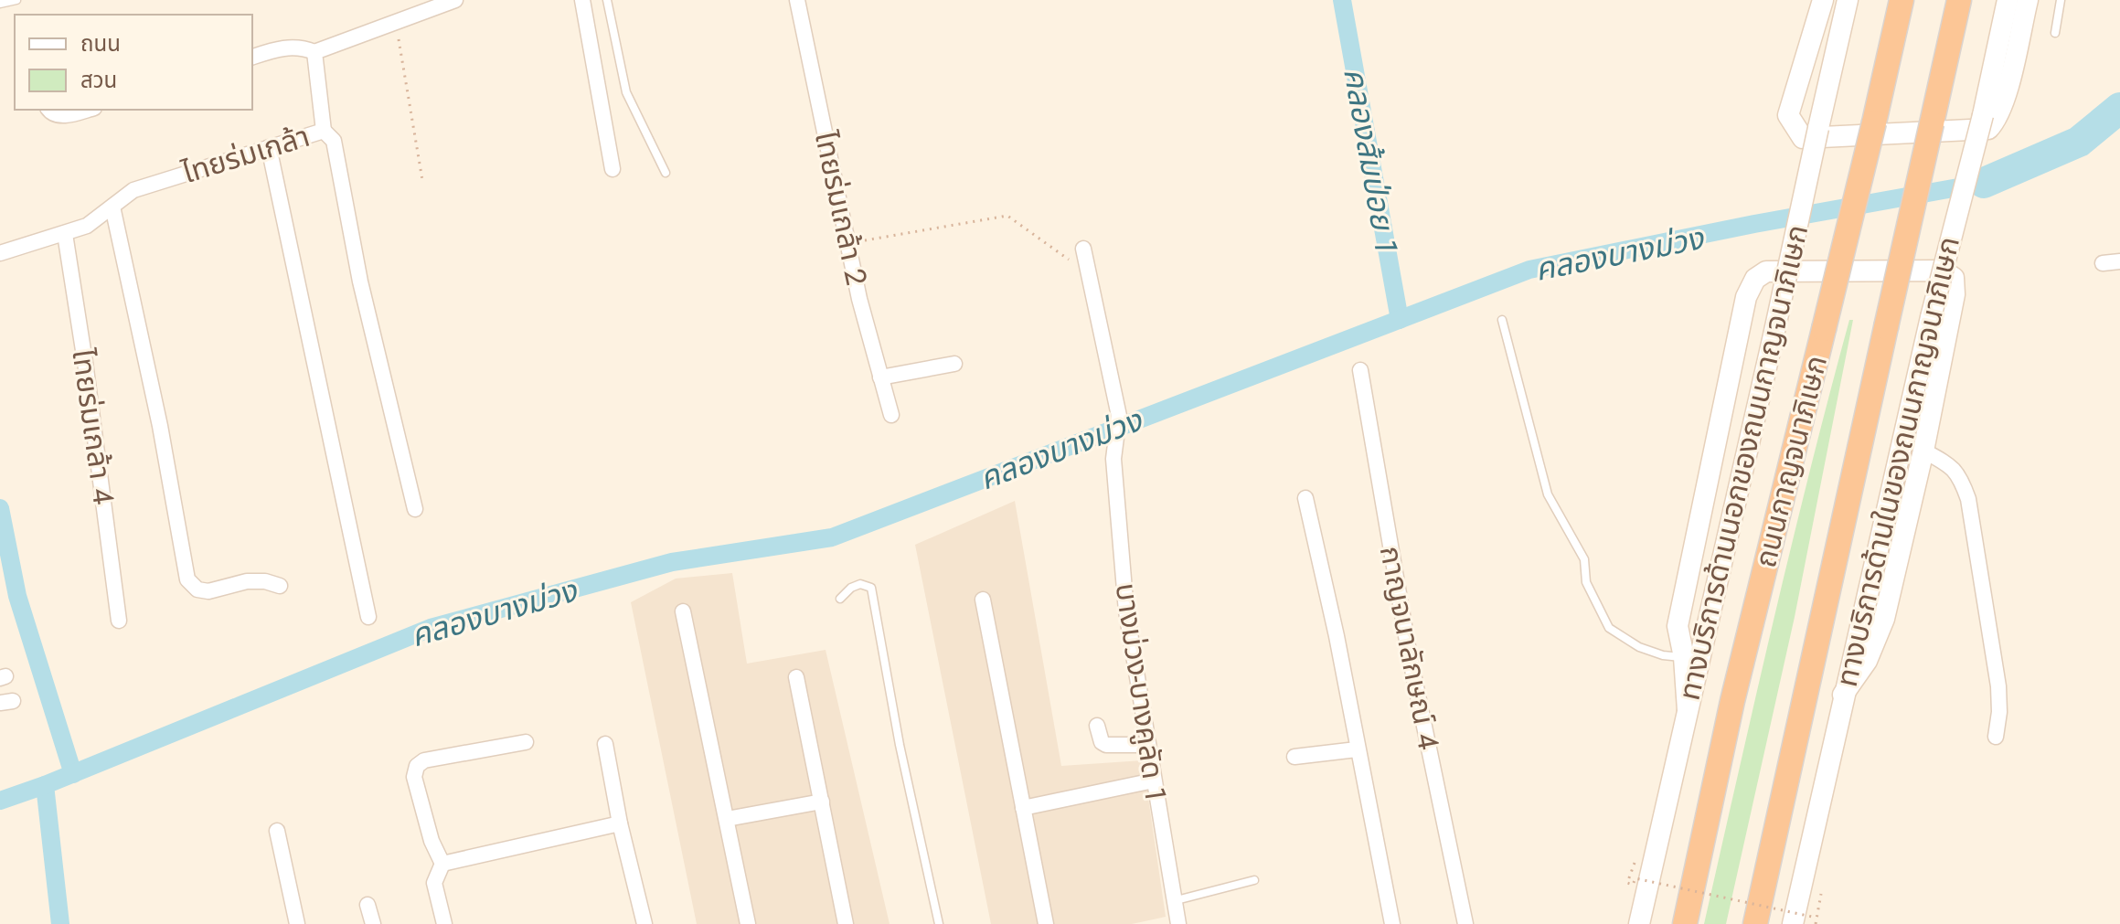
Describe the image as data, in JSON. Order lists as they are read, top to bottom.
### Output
{
  "streets": {
    "highway": ["ถนนกาญจนาภิเษก"],
    "main road": ["ทางบริการด้านในของถนนกาญจนาภิเษก", "ทางบริการด้านนอกของถนนกาญจนาภิเษก"],
    "street": [
      "ไทยร่มเกล้า",
      "ไทยร่มเกล้า 2",
      "ไทยร่มเกล้า 4",
      "กาญจนาลักษณ์ 4",
      "บางม่วง-บางคูลัด 1"
    ]
  },
  "crossings": [
    ["ไทยร่มเกล้า", "ไทยร่มเกล้า 4"]
  ],
  "water": ["คลองส้มป่อย 1", "คลองบางม่วง"],
  "legend": ["ถนน", "สวน"]
}
